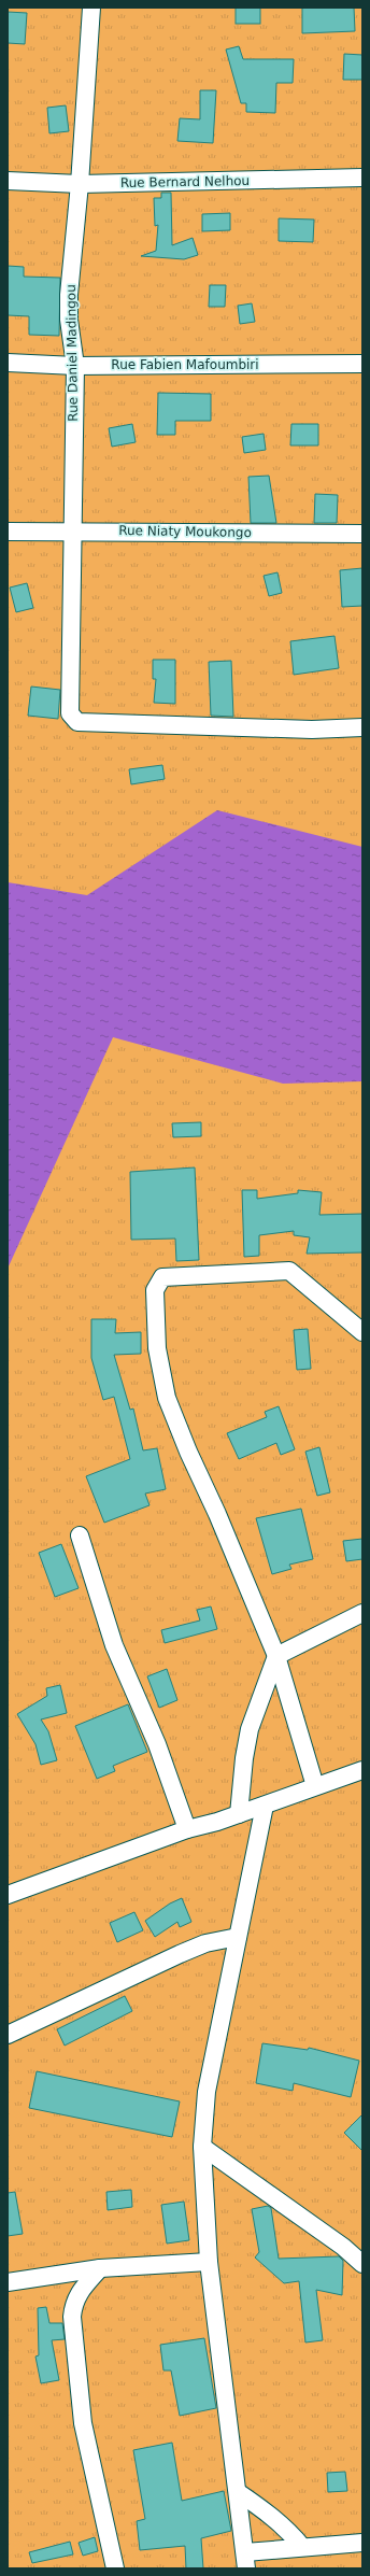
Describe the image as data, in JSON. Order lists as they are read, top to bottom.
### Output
{
  "streets": {
    "street": [
      "Rue Bernard Nelhou",
      "Rue Daniel Madingou",
      "Rue Fabien Mafoumbiri",
      "Rue Niaty Moukongo"
    ]
  },
  "crossings": [
    ["Rue Bernard Nelhou", "Rue Daniel Madingou"],
    ["Rue Daniel Madingou", "Rue Fabien Mafoumbiri"],
    ["Rue Daniel Madingou", "Rue Niaty Moukongo"]
  ]
}
